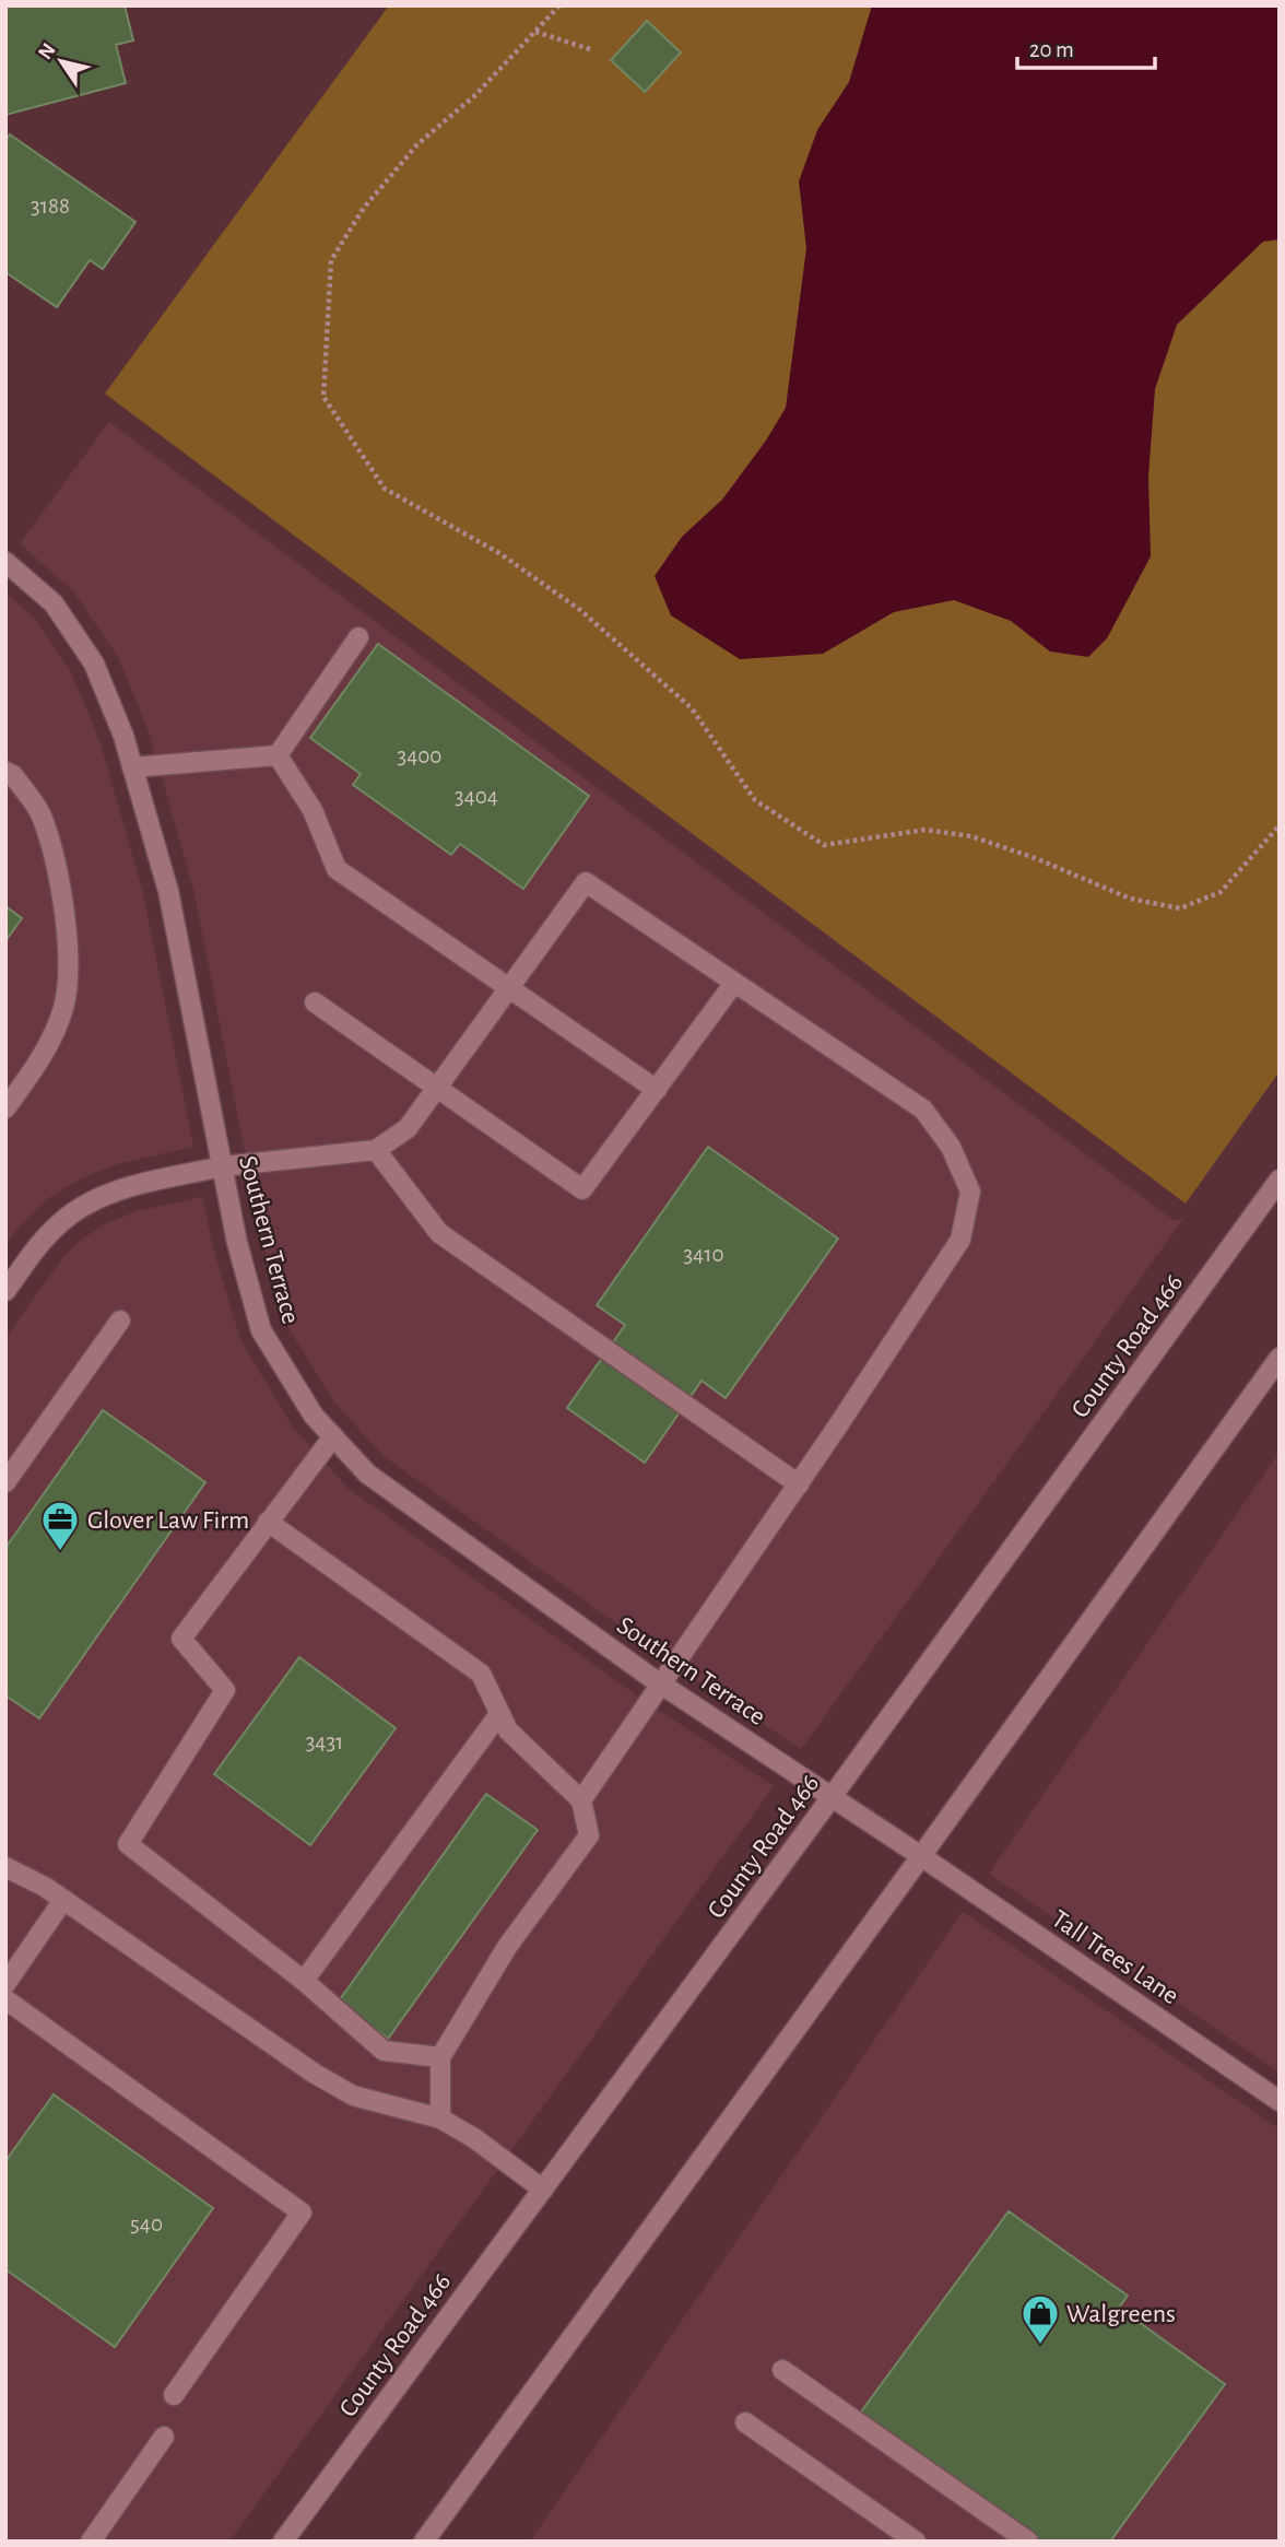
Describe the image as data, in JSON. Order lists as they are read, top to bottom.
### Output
{
  "streets": {
    "main road": ["Southern Terrace", "County Road 466", "Tall Trees Lane"]
  },
  "crossings": [
    ["Southern Terrace", "County Road 466"],
    ["Southern Terrace", "Tall Trees Lane"]
  ],
  "places": {
    "office": ["Glover Law Firm"],
    "shop": ["Walgreens"]
  },
  "house_numbers": [
    "3188",
    "3400",
    "3404",
    "3410",
    "3431",
    "540"
  ],
  "scale_bar": "20 m",
  "north": "top left"
}
